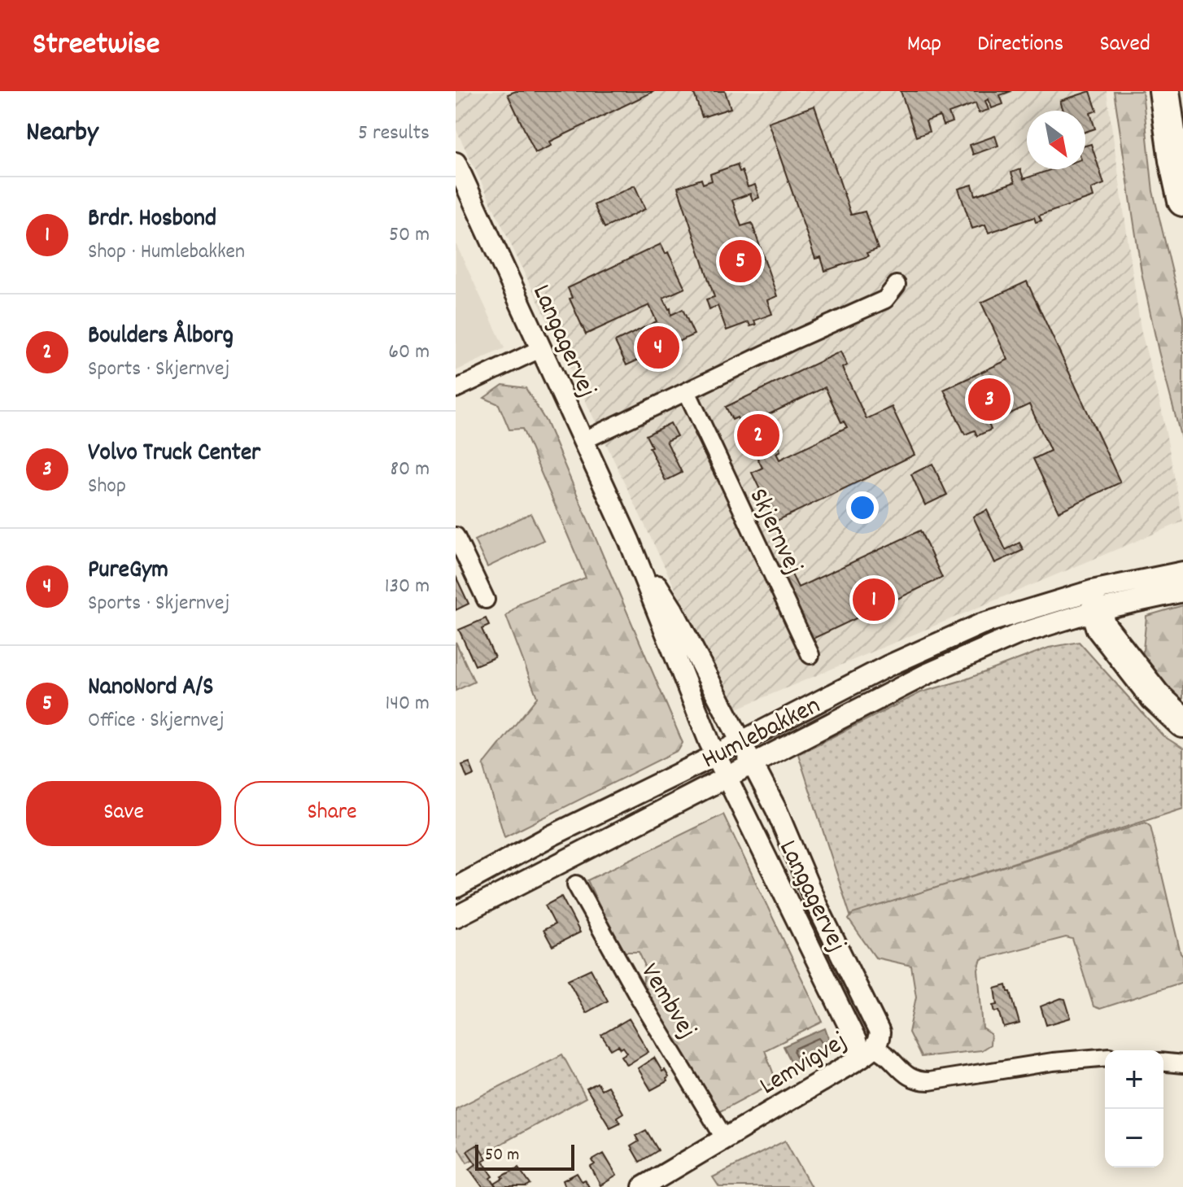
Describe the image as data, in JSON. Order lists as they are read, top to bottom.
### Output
{
  "streets": {
    "street": [
      "Langagervej",
      "Skjernvej",
      "Humlebakken",
      "Vembvej",
      "Lemvigvej"
    ]
  },
  "crossings": [
    ["Langagervej", "Humlebakken"],
    ["Langagervej", "Lemvigvej"],
    ["Vembvej", "Lemvigvej"]
  ],
  "scale_bar": "50 m",
  "north": "bottom right",
  "page": {
    "header": "Streetwise",
    "nav": ["Map", "Directions", "Saved"],
    "heading": ["Nearby", "5 results"],
    "list": [
      {
        "mark": "1",
        "name": "Brdr. Hosbond",
        "note": "Shop · Humlebakken",
        "value": "50 m"
      },
      {
        "mark": "2",
        "name": "Boulders Ålborg",
        "note": "Sports · Skjernvej",
        "value": "60 m"
      },
      {
        "mark": "3",
        "name": "Volvo Truck Center",
        "note": "Shop",
        "value": "80 m"
      },
      {
        "mark": "4",
        "name": "PureGym",
        "note": "Sports · Skjernvej",
        "value": "130 m"
      },
      {
        "mark": "5",
        "name": "NanoNord A/S",
        "note": "Office · Skjernvej",
        "value": "140 m"
      }
    ],
    "pins": [
      "5",
      "4",
      "3",
      "2",
      "1"
    ],
    "buttons": ["Save", "Share"],
    "map_buttons": ["+", "−"],
    "scale": "50 m"
  }
}
